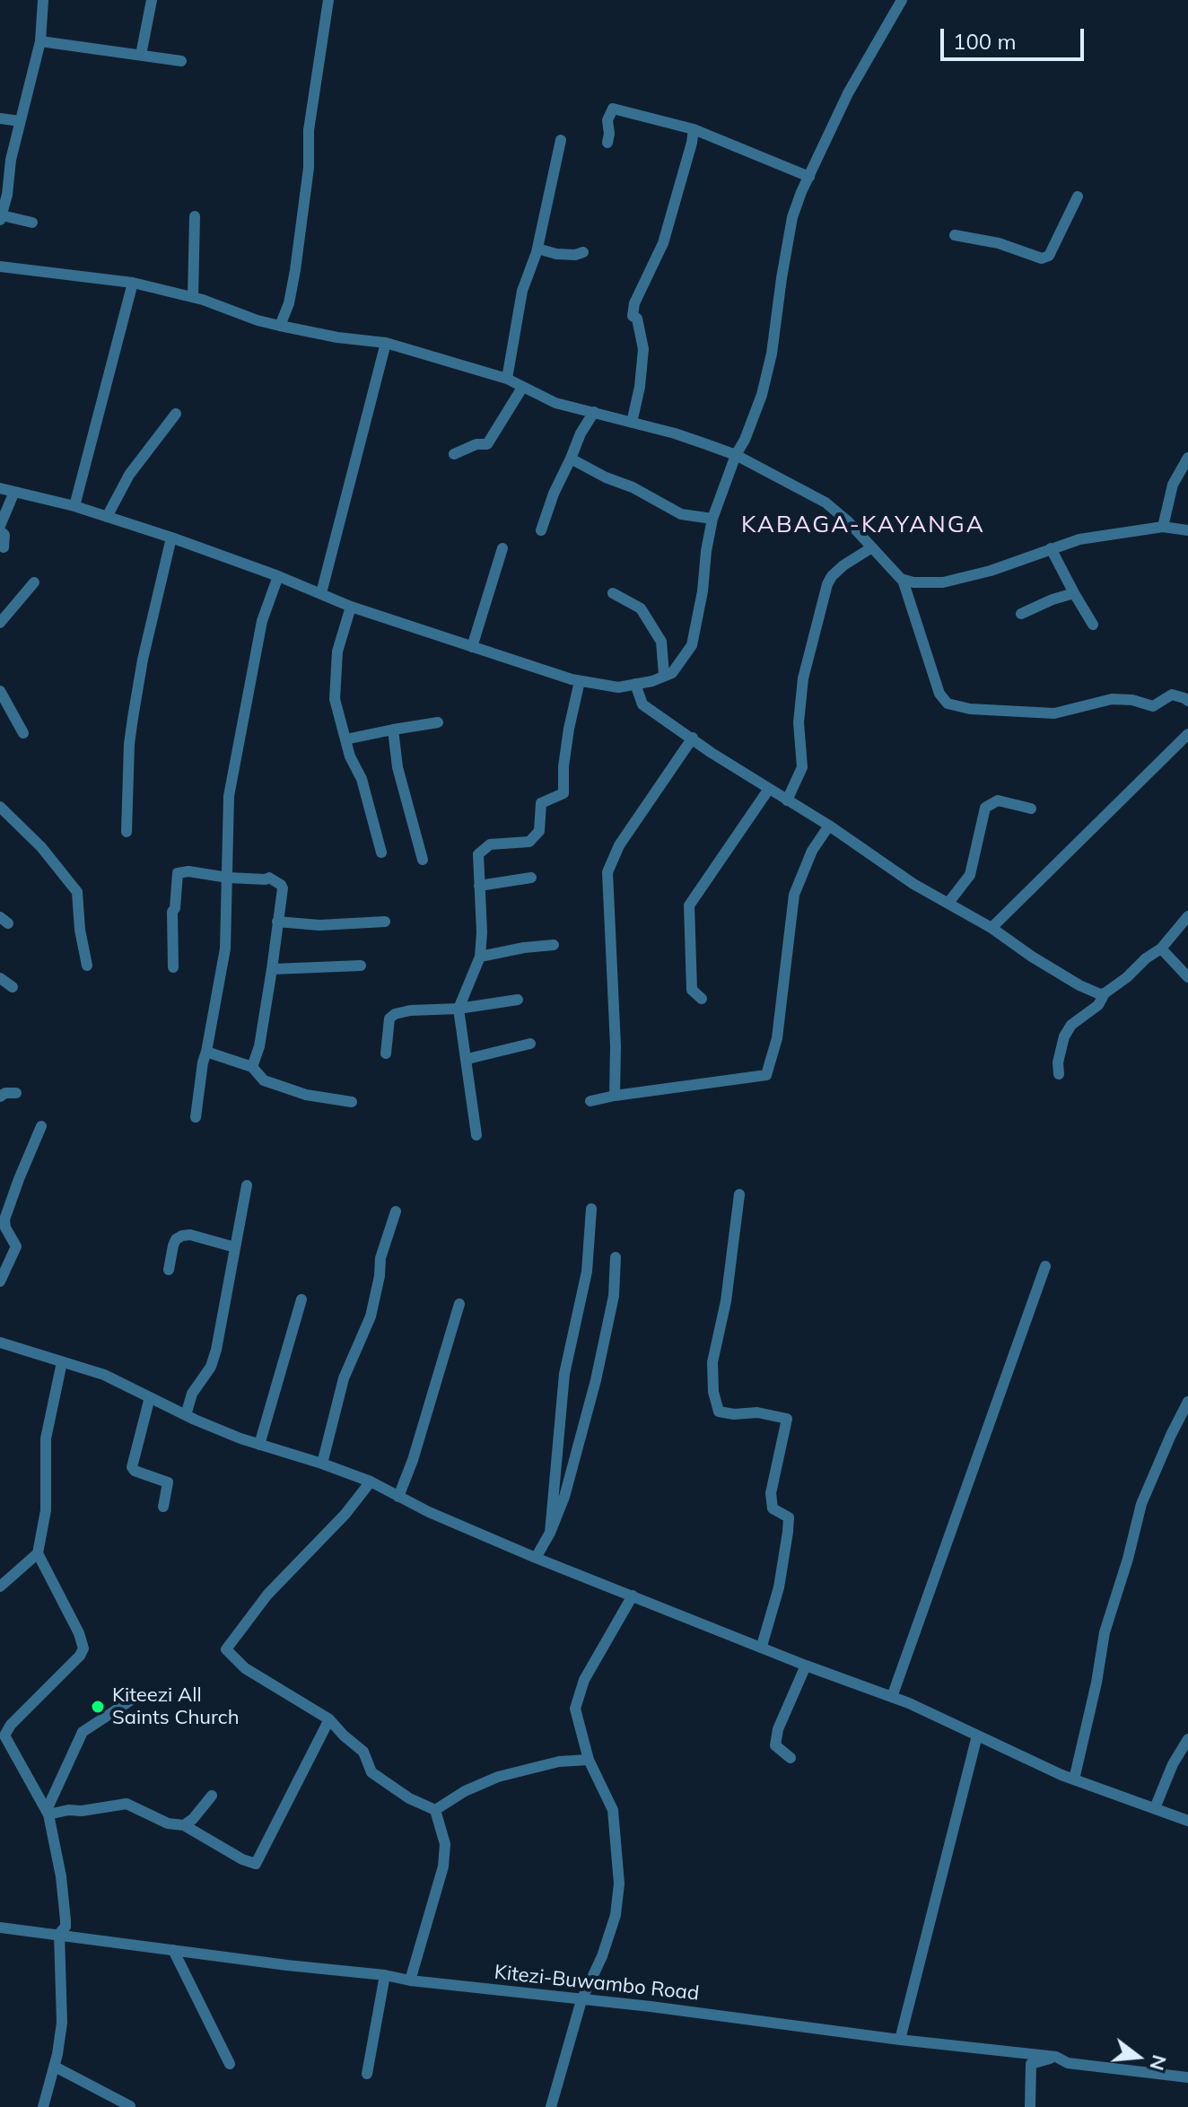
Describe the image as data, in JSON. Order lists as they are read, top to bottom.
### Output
{
  "streets": {
    "street": ["Kitezi-Buwambo Road"]
  },
  "districts": ["KABAGA-KAYANGA"],
  "places": ["Kiteezi All Saints Church"],
  "scale_bar": "100 m",
  "north": "right"
}
